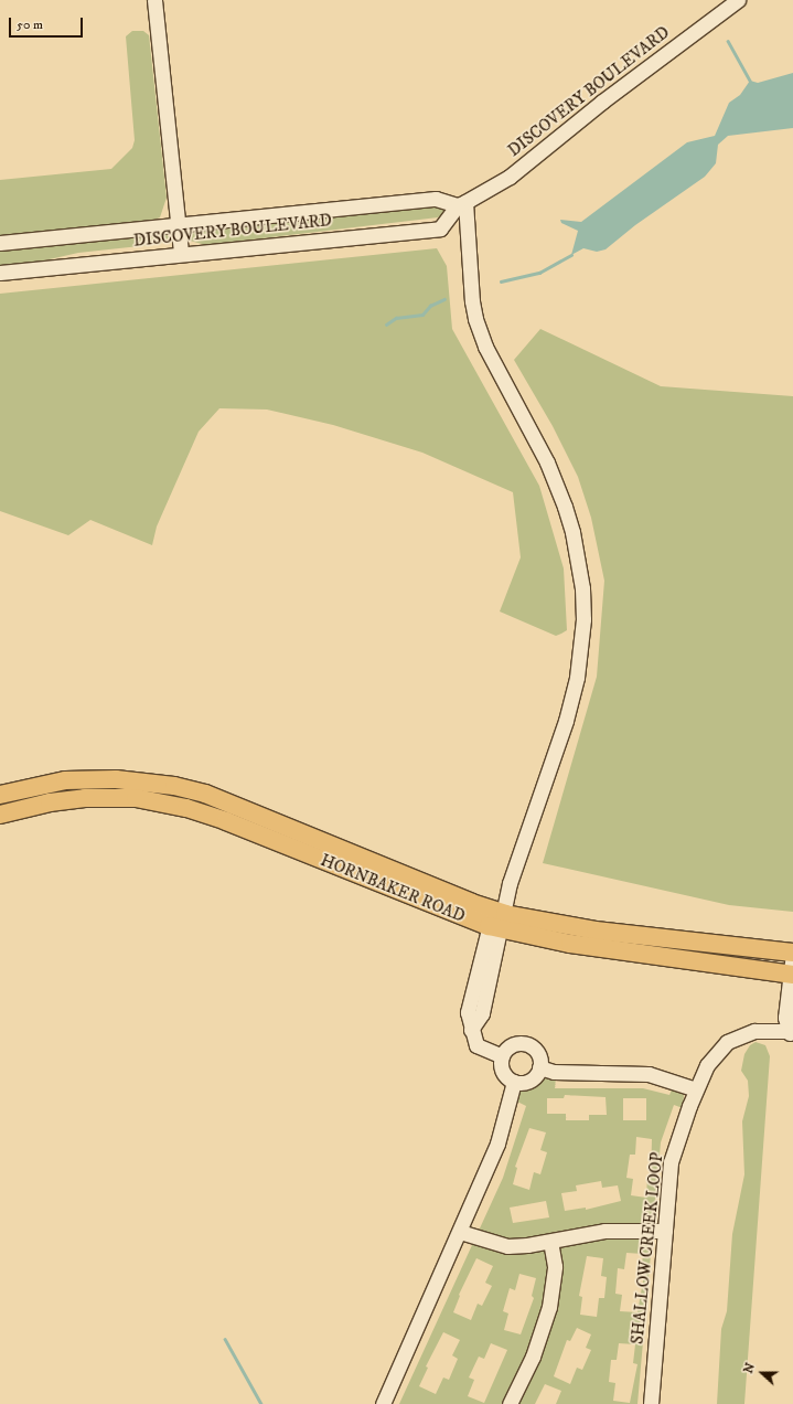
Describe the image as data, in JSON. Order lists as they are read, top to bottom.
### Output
{
  "streets": {
    "main road": ["HORNBAKER ROAD"],
    "street": ["DISCOVERY BOULEVARD", "SHALLOW CREEK LOOP"]
  },
  "crossings": [
    ["HORNBAKER ROAD", "SHALLOW CREEK LOOP"]
  ],
  "scale_bar": "50 m",
  "north": "left"
}
